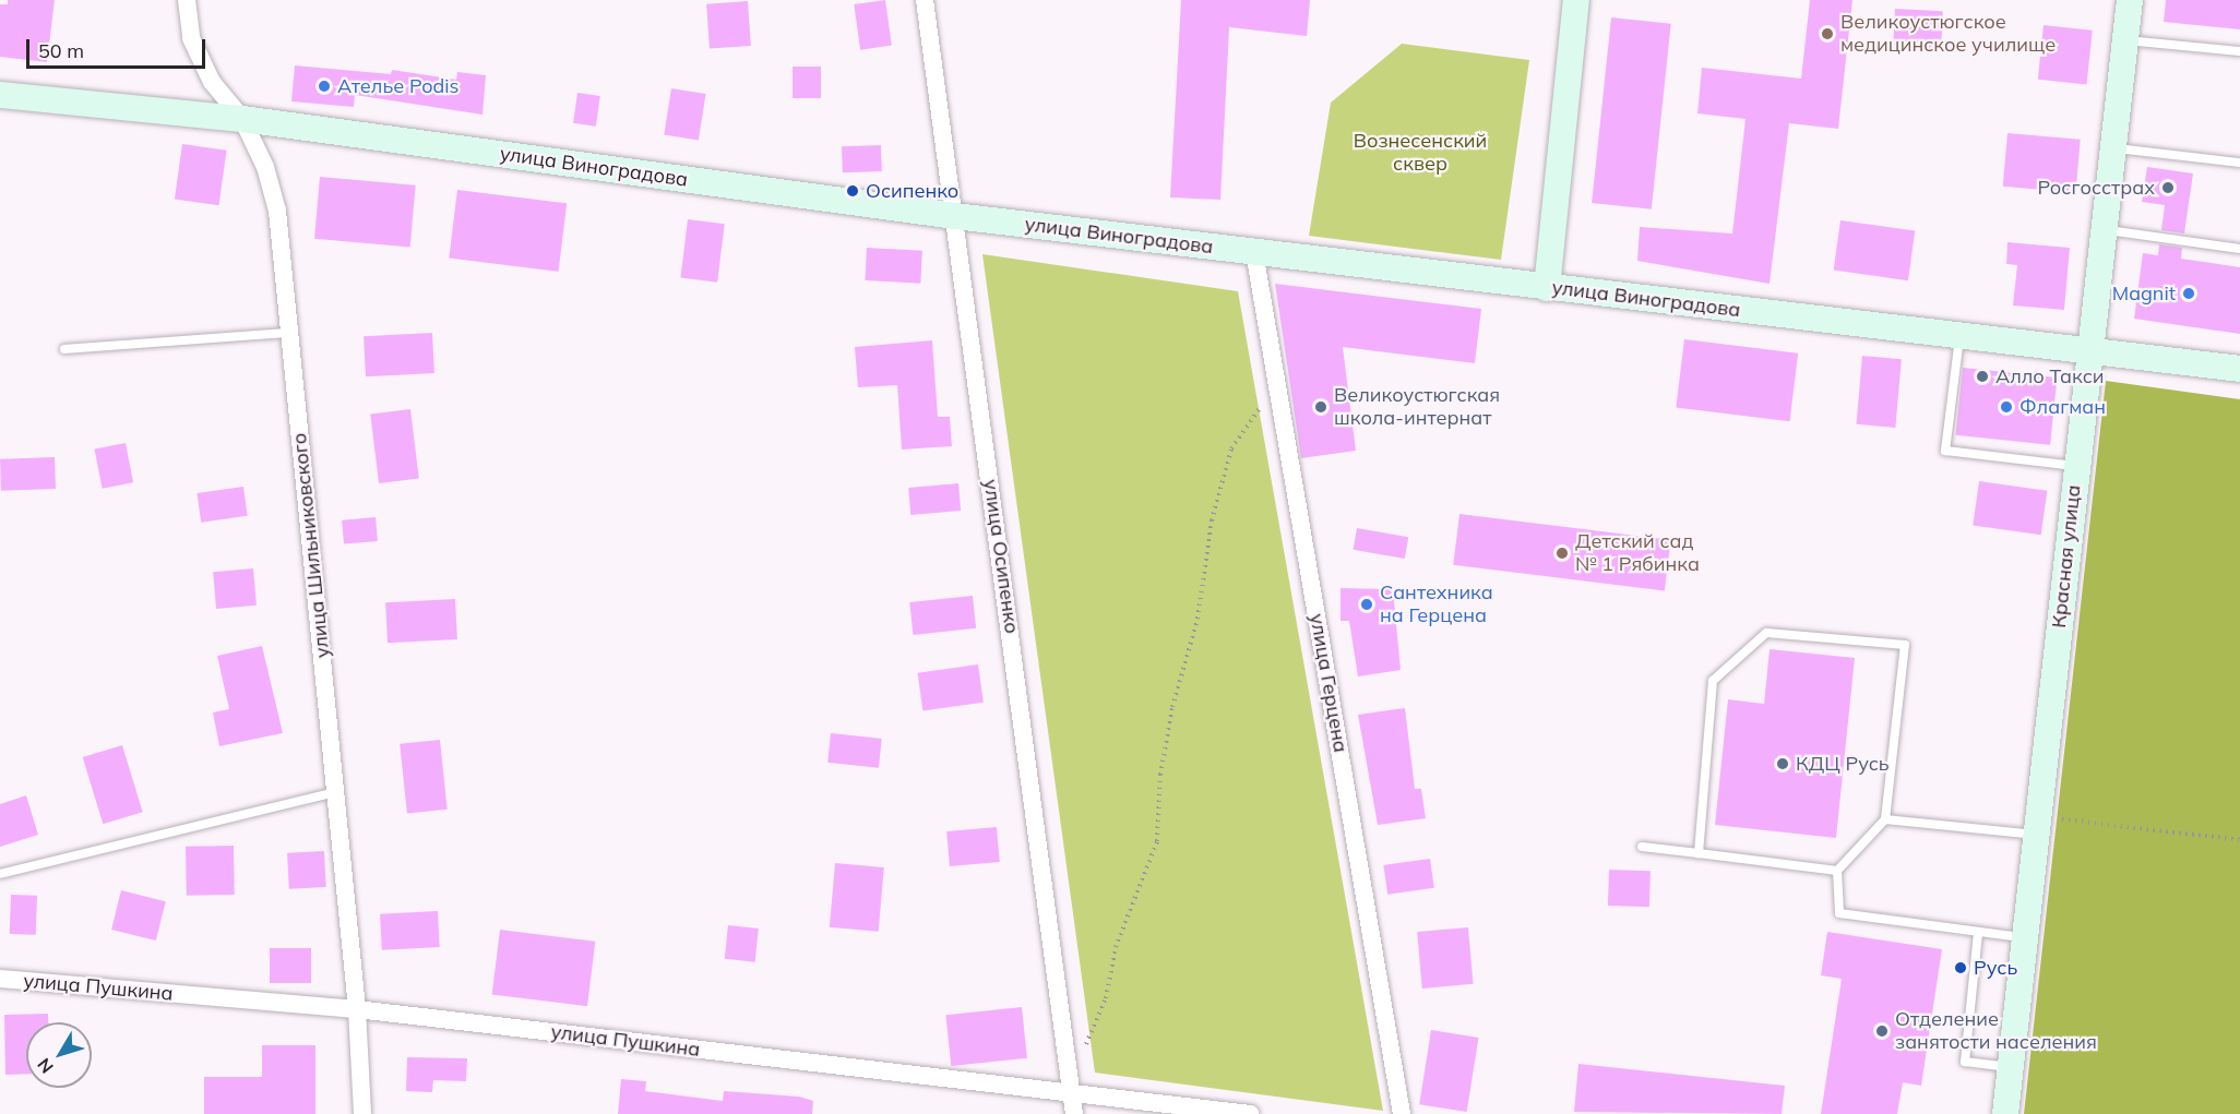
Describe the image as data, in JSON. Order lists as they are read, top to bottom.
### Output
{
  "streets": {
    "street": [
      "улица Виноградова",
      "улица Шильниковского",
      "улица Осипенко",
      "Красная улица",
      "улица Герцена",
      "улица Пушкина"
    ]
  },
  "crossings": [
    ["улица Виноградова", "улица Шильниковского"],
    ["улица Виноградова", "улица Осипенко"],
    ["улица Виноградова", "Красная улица"],
    ["улица Виноградова", "улица Герцена"],
    ["улица Шильниковского", "улица Пушкина"],
    ["улица Осипенко", "улица Пушкина"]
  ],
  "parks": ["Вознесенский сквер"],
  "places": [
    "Великоустюгское медицинское училище",
    "Ателье Podis",
    "Росгосстрах",
    "Осипенко",
    "Magnit",
    "Алло Такси",
    "Великоустюгская школа-интернат",
    "Флагман",
    "Детский сад № 1 Рябинка",
    "Сантехника на Герцена",
    "КДЦ Русь",
    "Русь",
    "Отделение занятости населения"
  ],
  "scale_bar": "50 m",
  "north": "bottom left"
}
